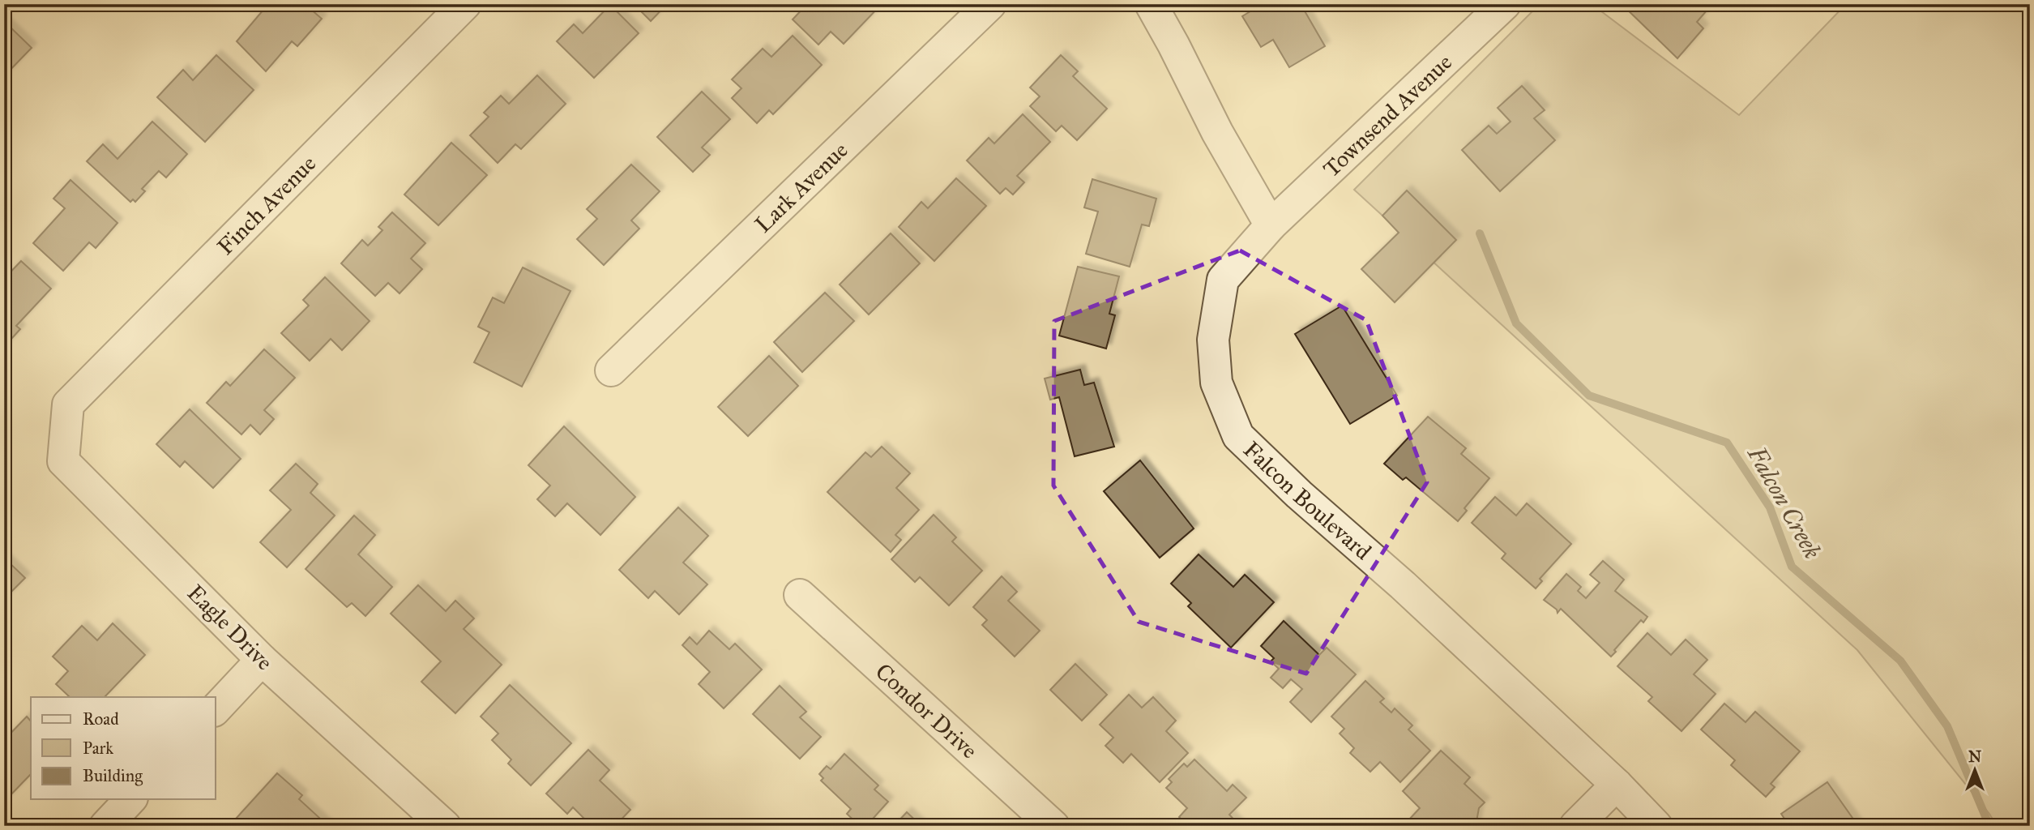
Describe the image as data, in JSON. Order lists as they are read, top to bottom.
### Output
{
  "streets": {
    "street": [
      "Townsend Avenue",
      "Lark Avenue",
      "Finch Avenue",
      "Falcon Boulevard",
      "Eagle Drive",
      "Condor Drive"
    ]
  },
  "crossings": [
    ["Townsend Avenue", "Falcon Boulevard"],
    ["Finch Avenue", "Eagle Drive"]
  ],
  "water": ["Falcon Creek"],
  "legend": ["Road", "Park", "Building"],
  "north": "top"
}
